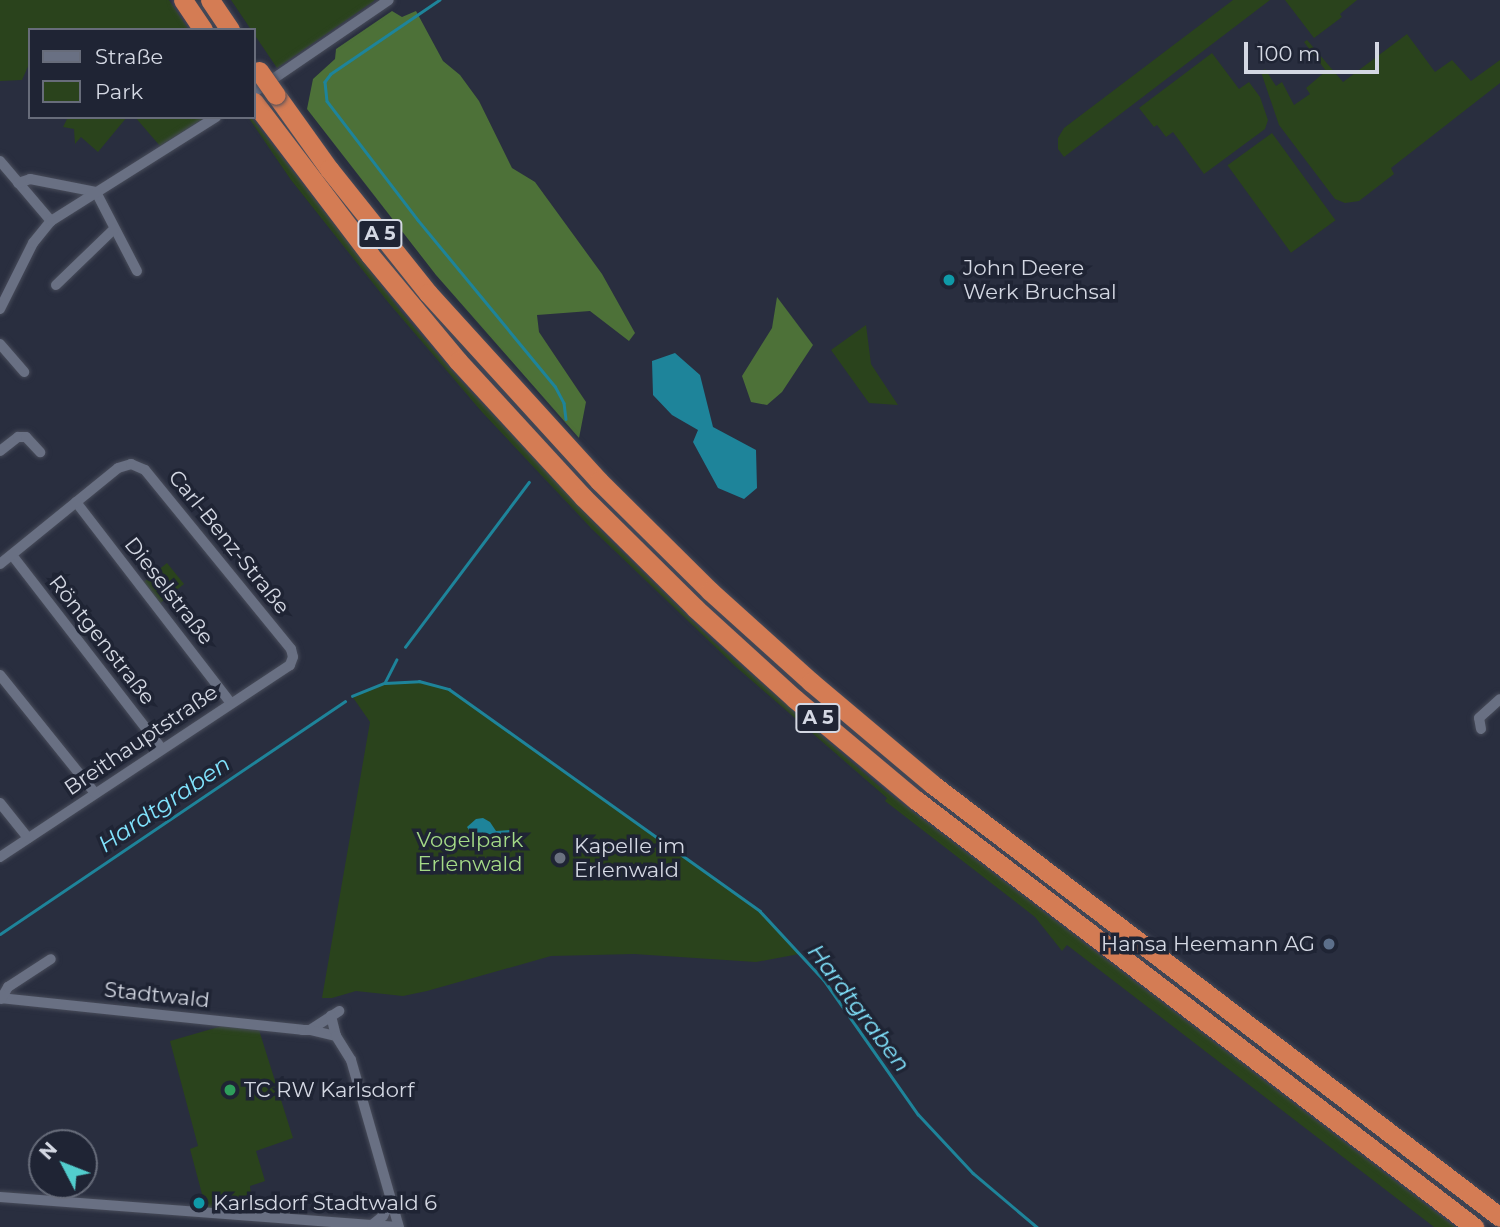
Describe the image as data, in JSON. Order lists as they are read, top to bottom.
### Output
{
  "streets": {
    "highway": ["A 5"],
    "street": [
      "Carl-Benz-Straße",
      "Dieselstraße",
      "Röntgenstraße",
      "Breithauptstraße",
      "Stadtwald"
    ]
  },
  "crossings": [
    ["Carl-Benz-Straße", "Dieselstraße"],
    ["Carl-Benz-Straße", "Röntgenstraße"],
    ["Carl-Benz-Straße", "Breithauptstraße"],
    ["Dieselstraße", "Breithauptstraße"],
    ["Röntgenstraße", "Breithauptstraße"]
  ],
  "water": ["Hardtgraben"],
  "parks": ["Vogelpark Erlenwald"],
  "places": [
    "John Deere Werk Bruchsal",
    "Kapelle im Erlenwald",
    "Hansa Heemann AG",
    "TC RW Karlsdorf",
    "Karlsdorf Stadtwald 6"
  ],
  "legend": ["Straße", "Park"],
  "scale_bar": "100 m",
  "north": "top left"
}
